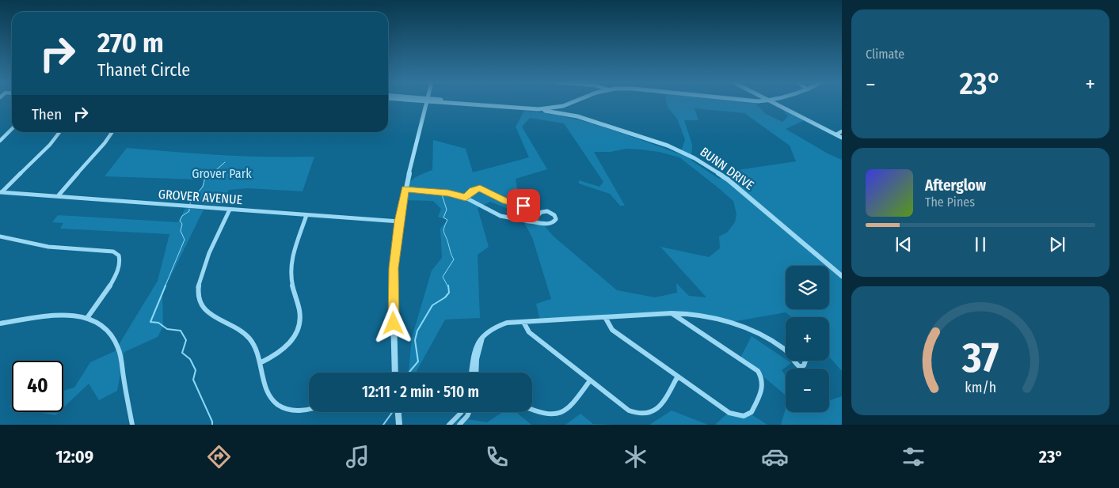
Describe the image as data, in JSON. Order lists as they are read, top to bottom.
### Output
{
  "streets": {
    "street": ["BUNN DRIVE", "GROVER AVENUE"]
  },
  "parks": ["Grover Park"],
  "page": {
    "tile": "Climate",
    "turn": ["270 m", "Thanet Circle"],
    "heat": ["−", "23°", "+"],
    "then": "Then",
    "song": ["Afterglow", "The Pines"],
    "map_buttons": ["+", "−"],
    "limit": "40",
    "trip": "12:11 · 2 min · 510 m",
    "tabs": ["12:09", "23°"],
    "gauge": ["37", "km/h"]
  }
}
